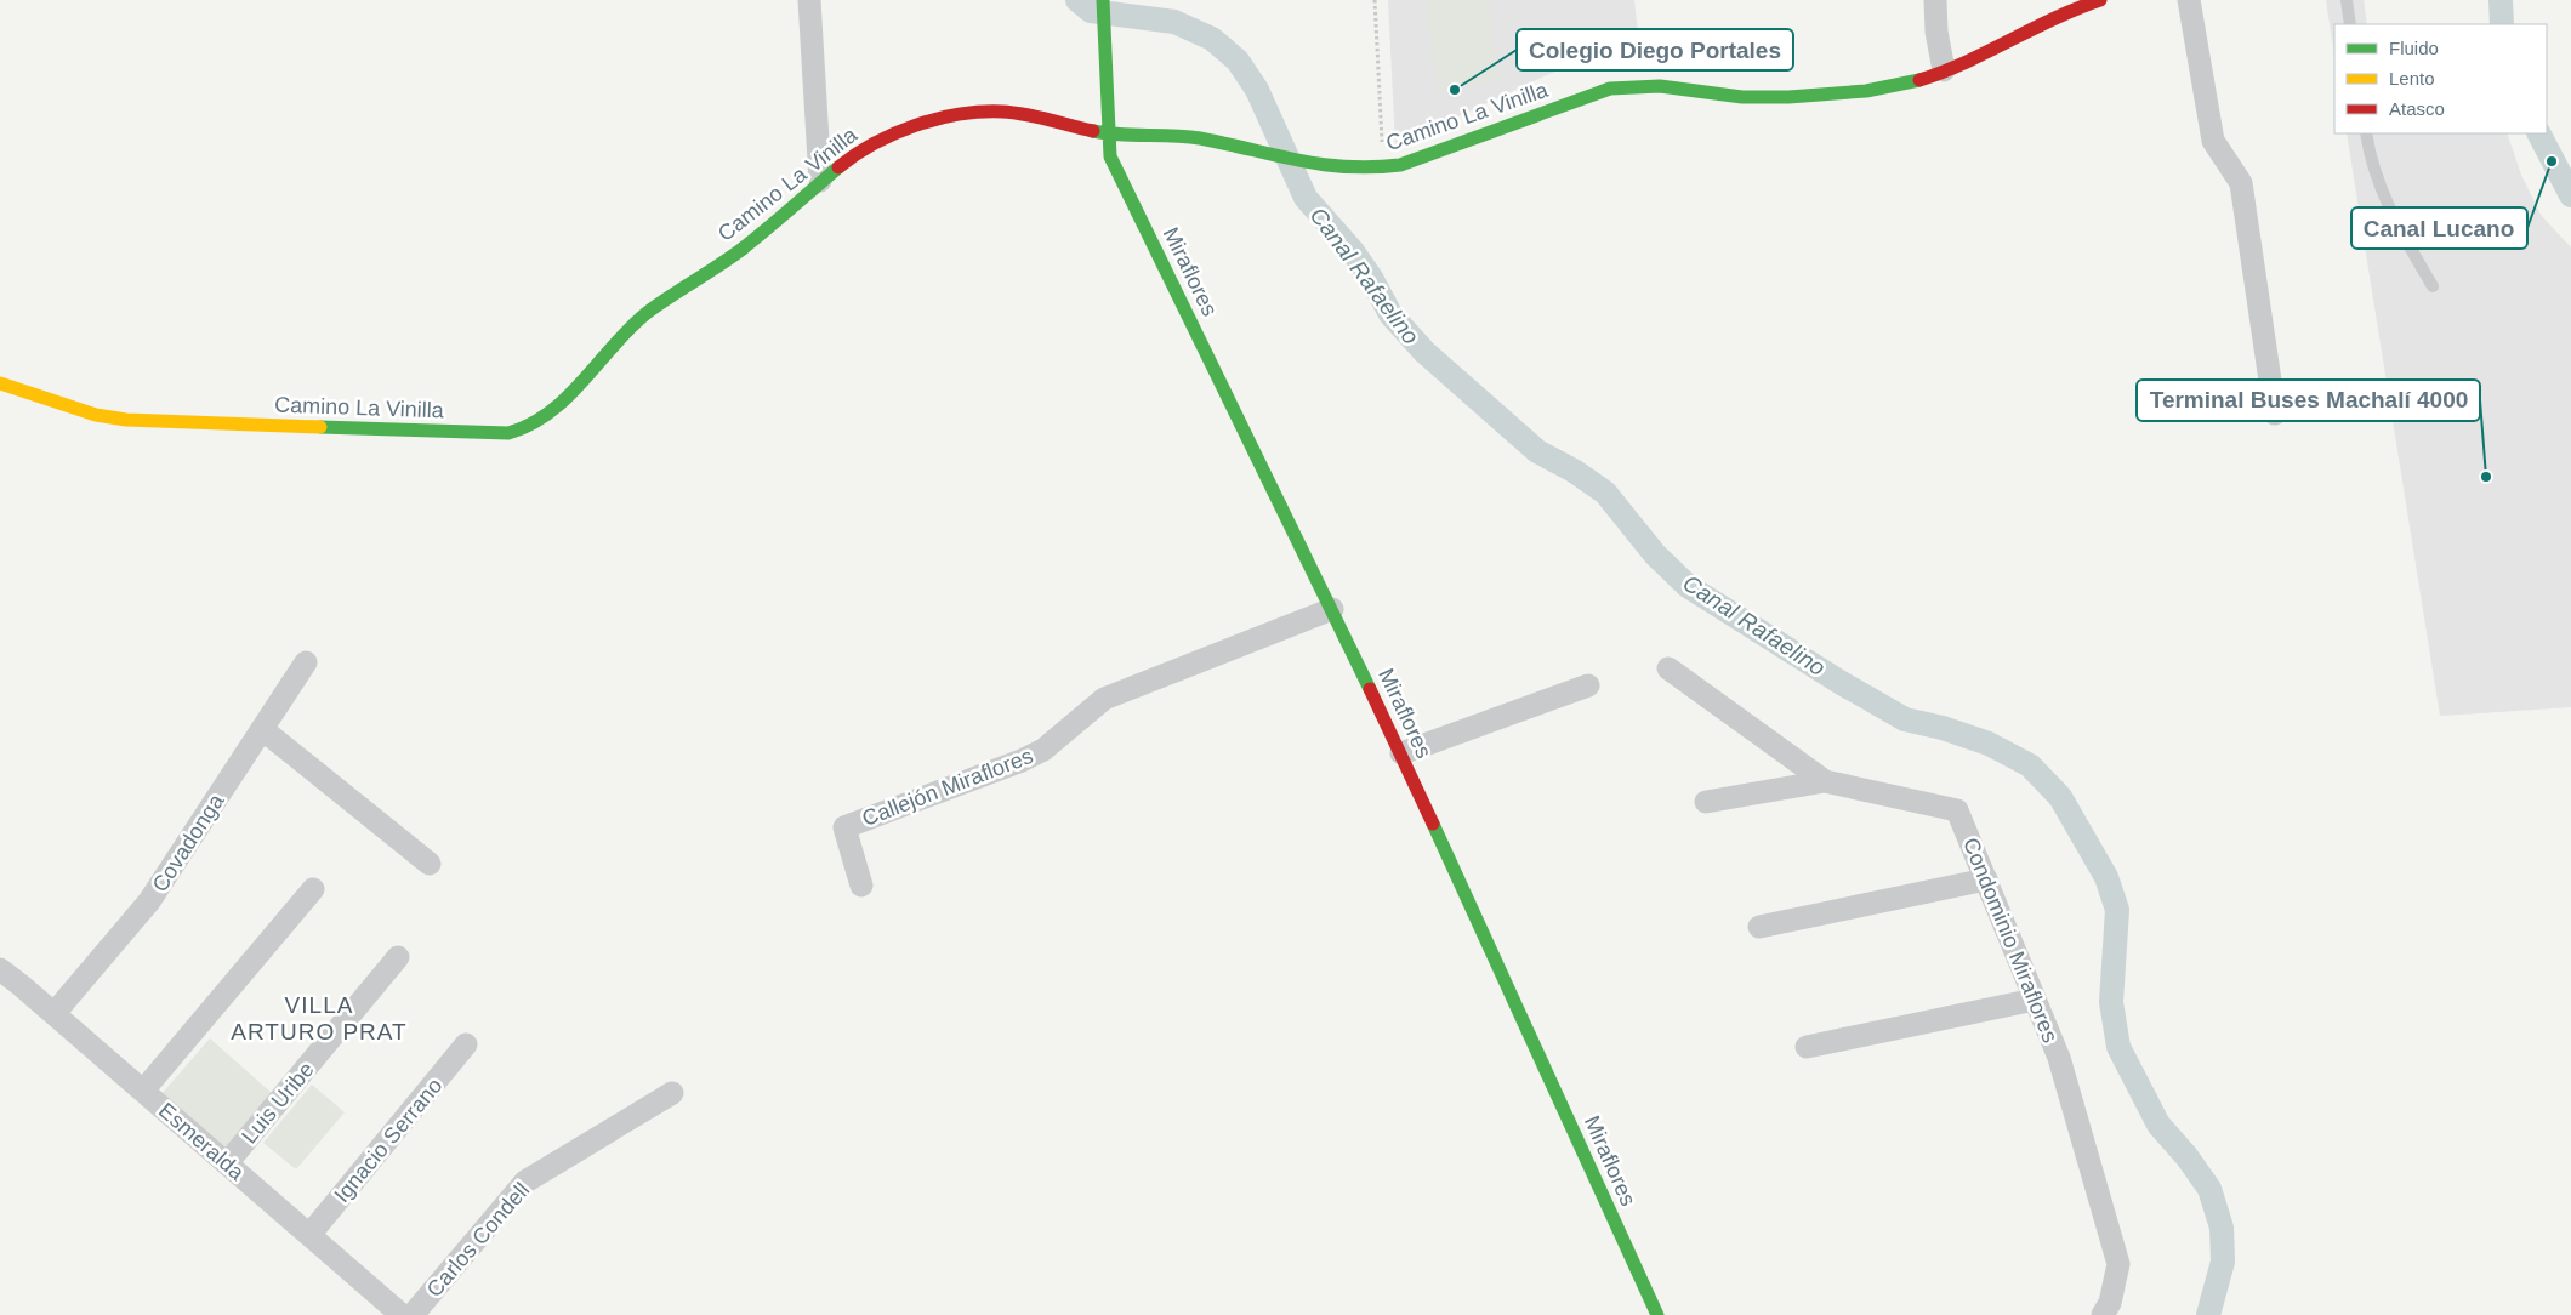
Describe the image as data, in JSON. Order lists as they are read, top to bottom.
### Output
{
  "streets": {
    "street": [
      "Camino La Vinilla",
      "Miraflores",
      "Callejón Miraflores",
      "Covadonga",
      "Condominio Miraflores",
      "Luis Uribe",
      "Ignacio Serrano",
      "Esmeralda",
      "Carlos Condell"
    ]
  },
  "crossings": [
    ["Camino La Vinilla", "Miraflores"],
    ["Miraflores", "Callejón Miraflores"],
    ["Covadonga", "Esmeralda"],
    ["Luis Uribe", "Esmeralda"],
    ["Ignacio Serrano", "Esmeralda"]
  ],
  "districts": ["VILLA ARTURO PRAT"],
  "water": ["Canal Rafaelino"],
  "places": ["Colegio Diego Portales", "Canal Lucano", "Terminal Buses Machalí 4000"],
  "legend": ["Fluido", "Lento", "Atasco"]
}
